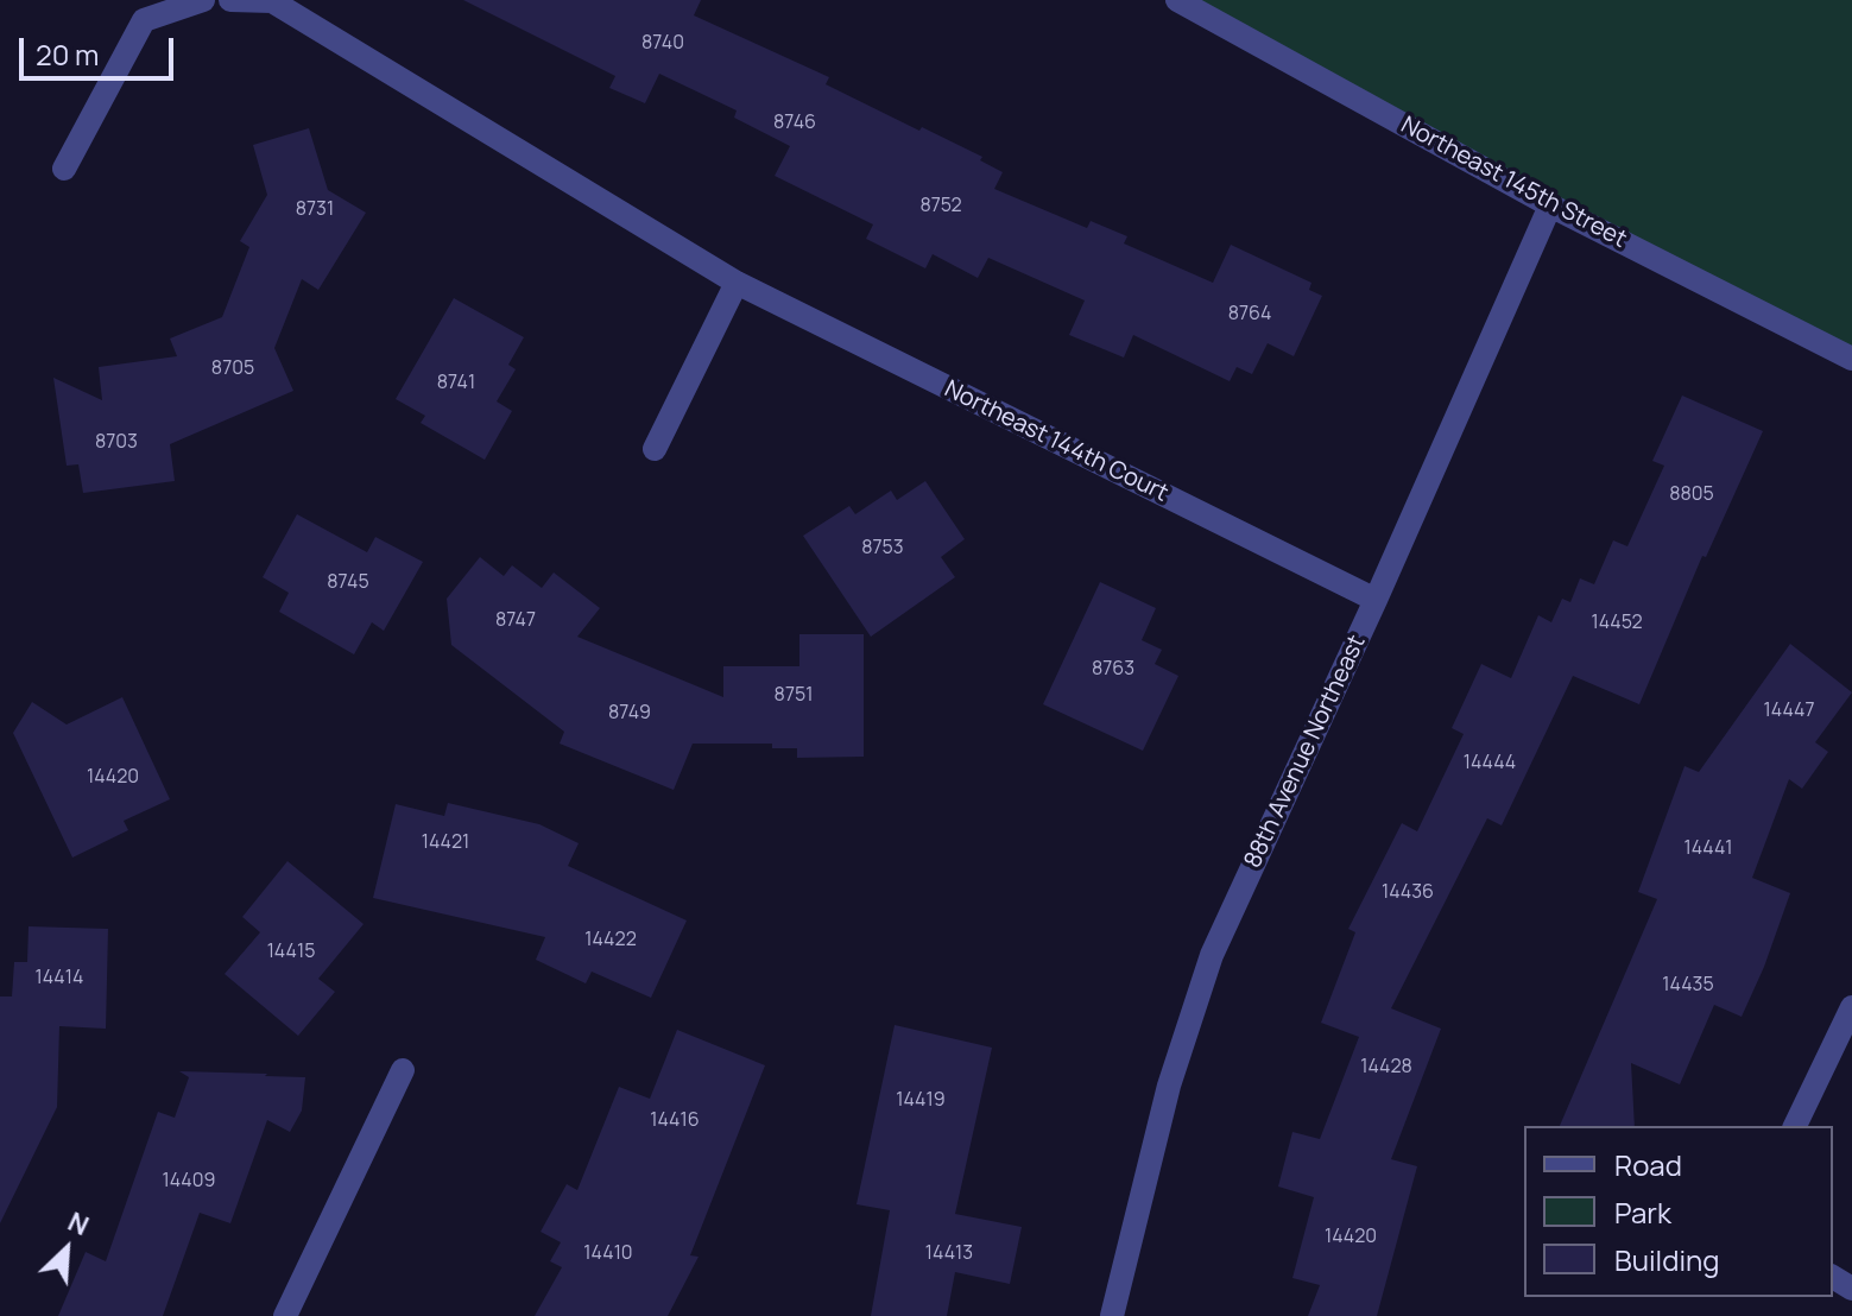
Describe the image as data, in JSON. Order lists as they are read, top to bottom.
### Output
{
  "streets": {
    "street": ["Northeast 145th Street", "Northeast 144th Court", "88th Avenue Northeast"]
  },
  "crossings": [
    ["Northeast 145th Street", "88th Avenue Northeast"],
    ["Northeast 144th Court", "88th Avenue Northeast"]
  ],
  "house_numbers": [
    "8740",
    "8746",
    "8752",
    "8731",
    "8764",
    "8705",
    "8741",
    "8703",
    "8805",
    "8753",
    "8745",
    "8747",
    "14452",
    "8763",
    "8751",
    "14447",
    "8749",
    "14444",
    "14420",
    "14421",
    "14441",
    "14436",
    "14422",
    "14415",
    "14414",
    "14435",
    "14428",
    "14419",
    "14416",
    "14409",
    "14420",
    "14410",
    "14413"
  ],
  "legend": ["Road", "Park", "Building"],
  "scale_bar": "20 m",
  "north": "top right"
}
